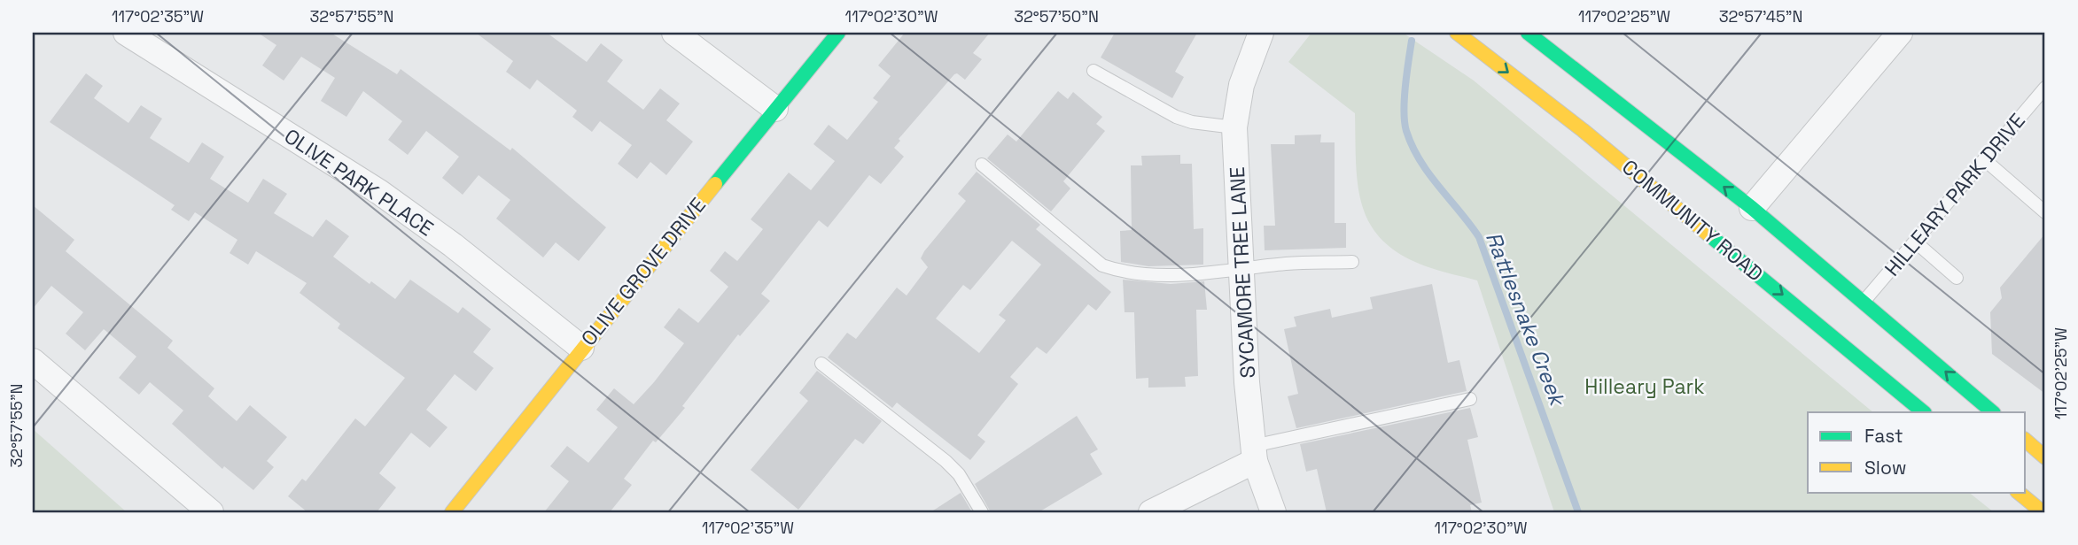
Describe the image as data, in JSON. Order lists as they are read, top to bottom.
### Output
{
  "streets": {
    "main road": ["COMMUNITY ROAD", "OLIVE GROVE DRIVE"],
    "street": ["OLIVE PARK PLACE", "SYCAMORE TREE LANE"],
    "lane": ["HILLEARY PARK DRIVE"]
  },
  "crossings": [
    ["OLIVE PARK PLACE", "OLIVE GROVE DRIVE"]
  ],
  "water": ["Rattlesnake Creek"],
  "parks": ["Hilleary Park"],
  "legend": ["Fast", "Slow"],
  "coordinates": [
    "117°02'35\"W",
    "32°57'55\"N",
    "117°02'30\"W",
    "32°57'50\"N",
    "117°02'25\"W",
    "32°57'45\"N"
  ]
}
